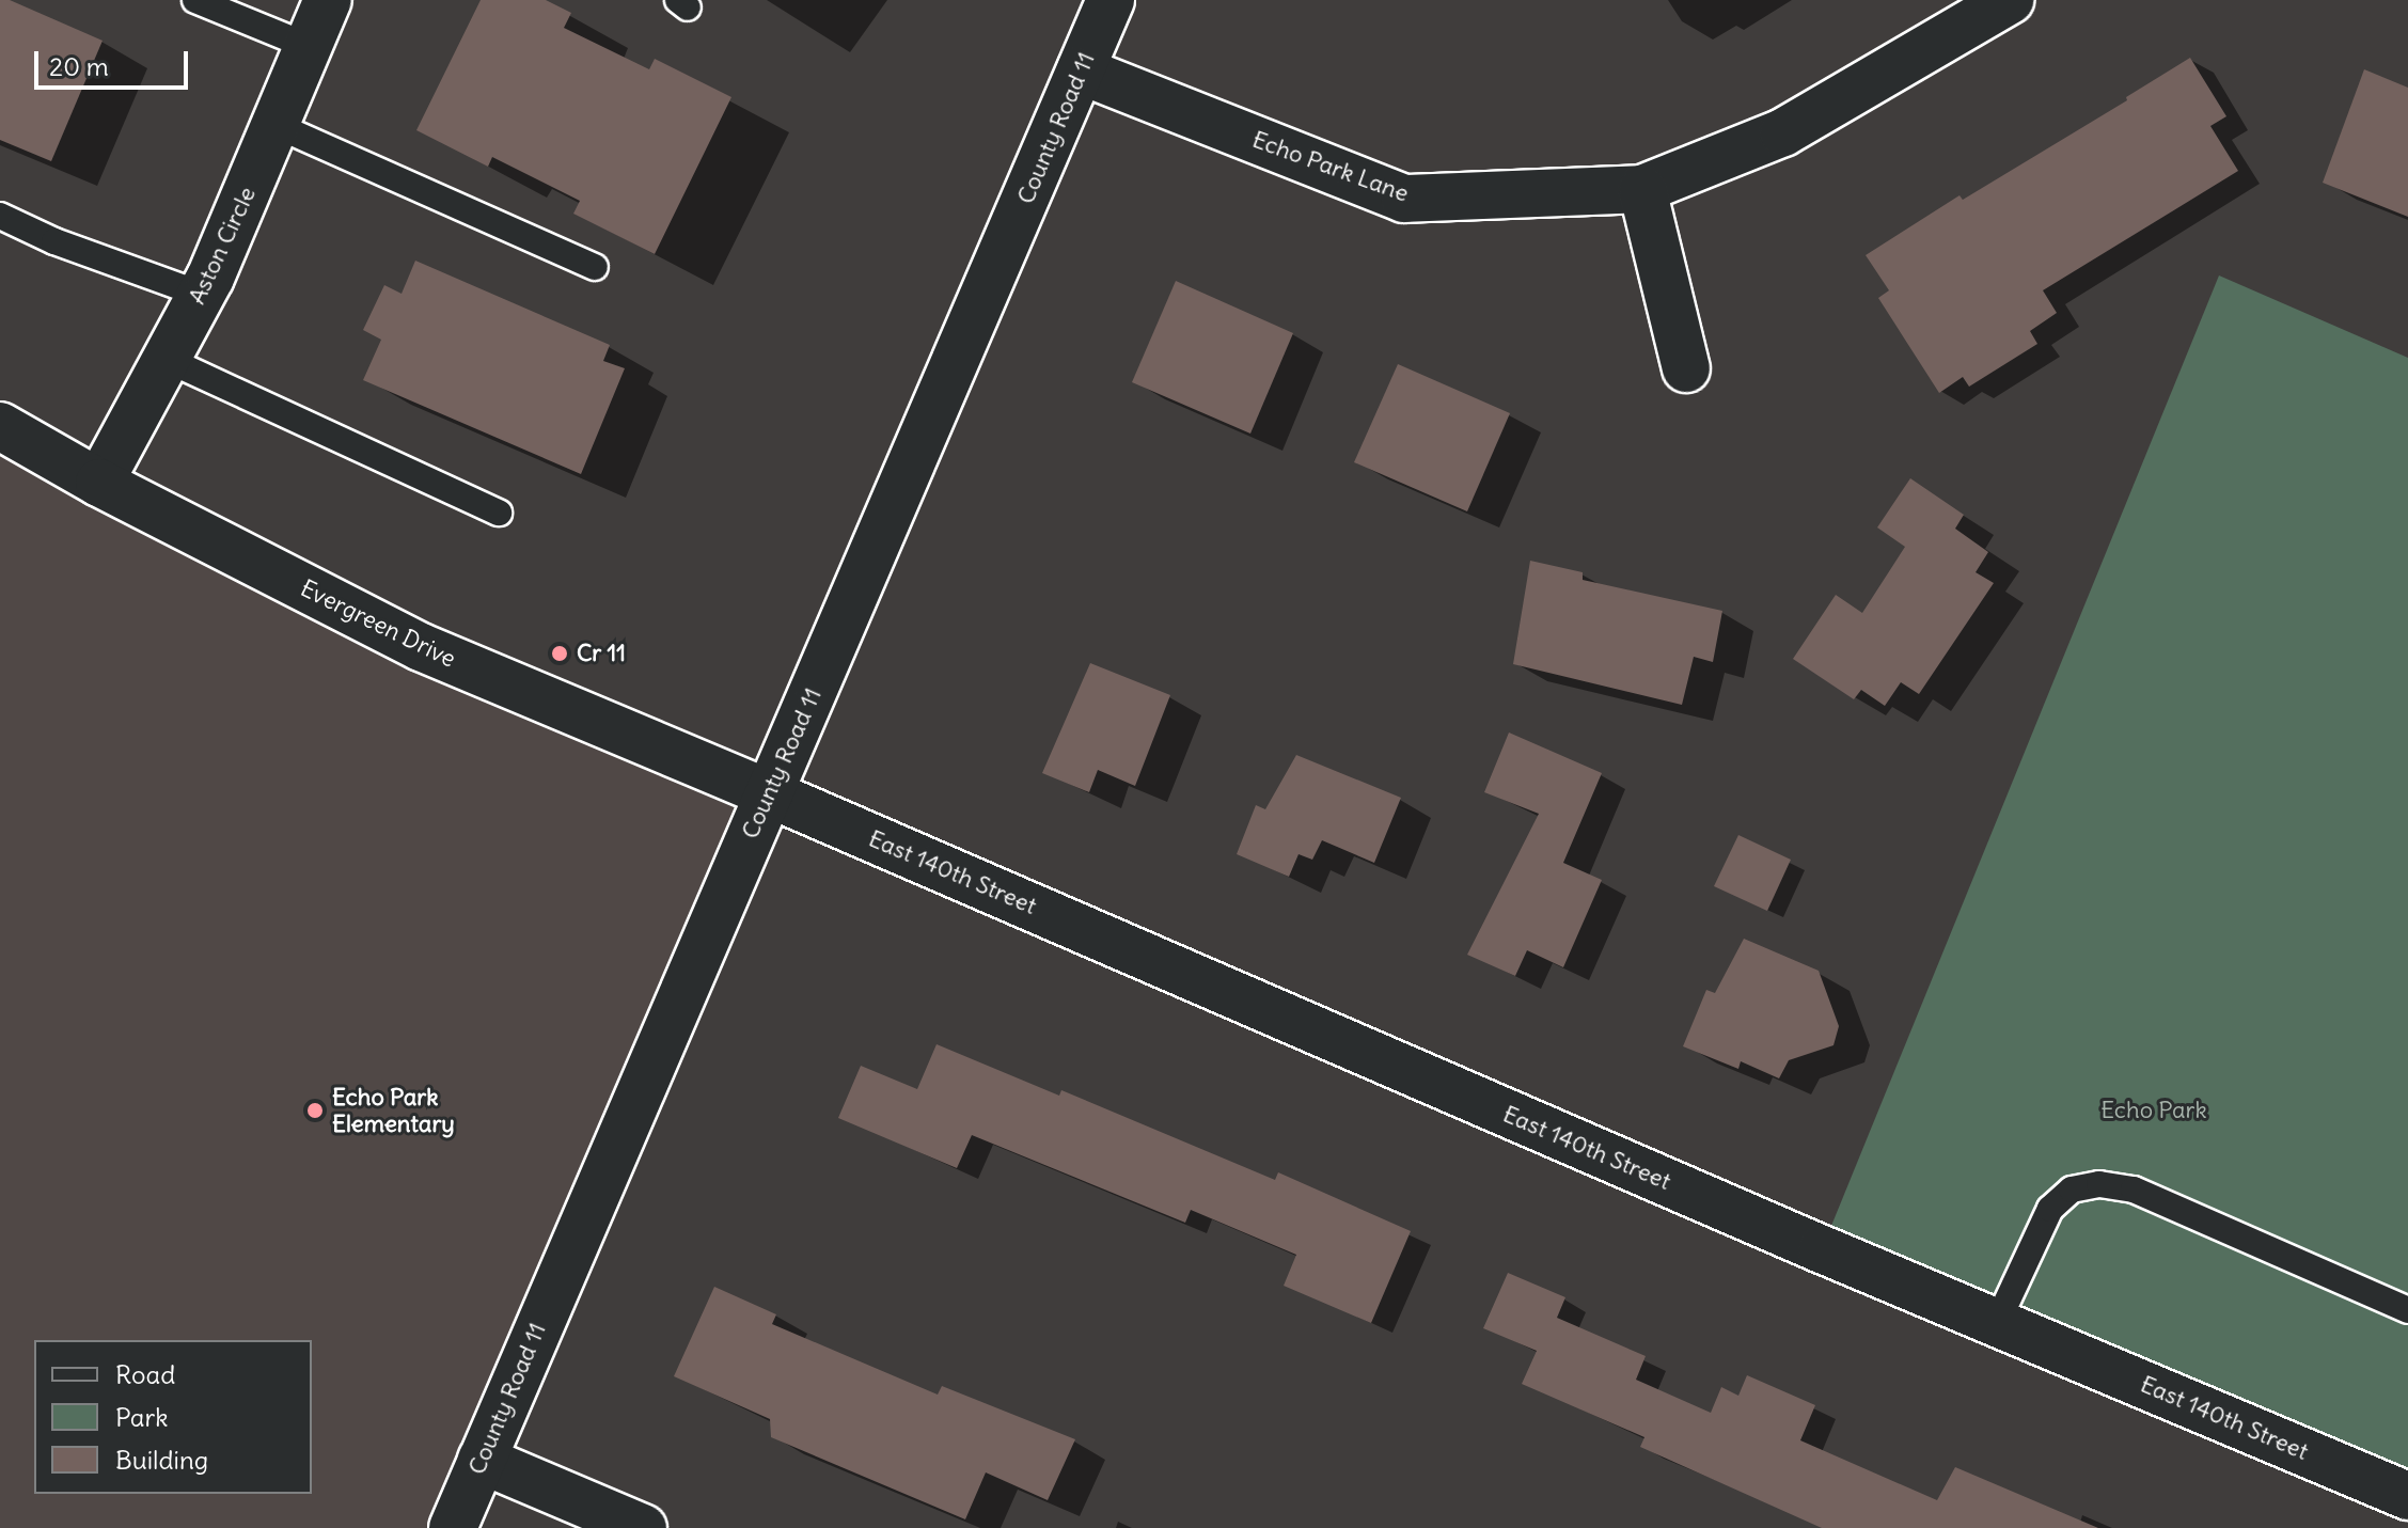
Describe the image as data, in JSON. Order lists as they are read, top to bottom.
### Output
{
  "streets": {
    "street": [
      "County Road 11",
      "Echo Park Lane",
      "Aston Circle",
      "Evergreen Drive",
      "East 140th Street"
    ]
  },
  "crossings": [
    ["County Road 11", "Echo Park Lane"],
    ["County Road 11", "Evergreen Drive"],
    ["County Road 11", "East 140th Street"],
    ["Aston Circle", "Evergreen Drive"],
    ["Evergreen Drive", "East 140th Street"]
  ],
  "parks": ["Echo Park"],
  "places": ["Cr 11", "Echo Park Elementary"],
  "legend": ["Road", "Park", "Building"],
  "scale_bar": "20 m"
}
